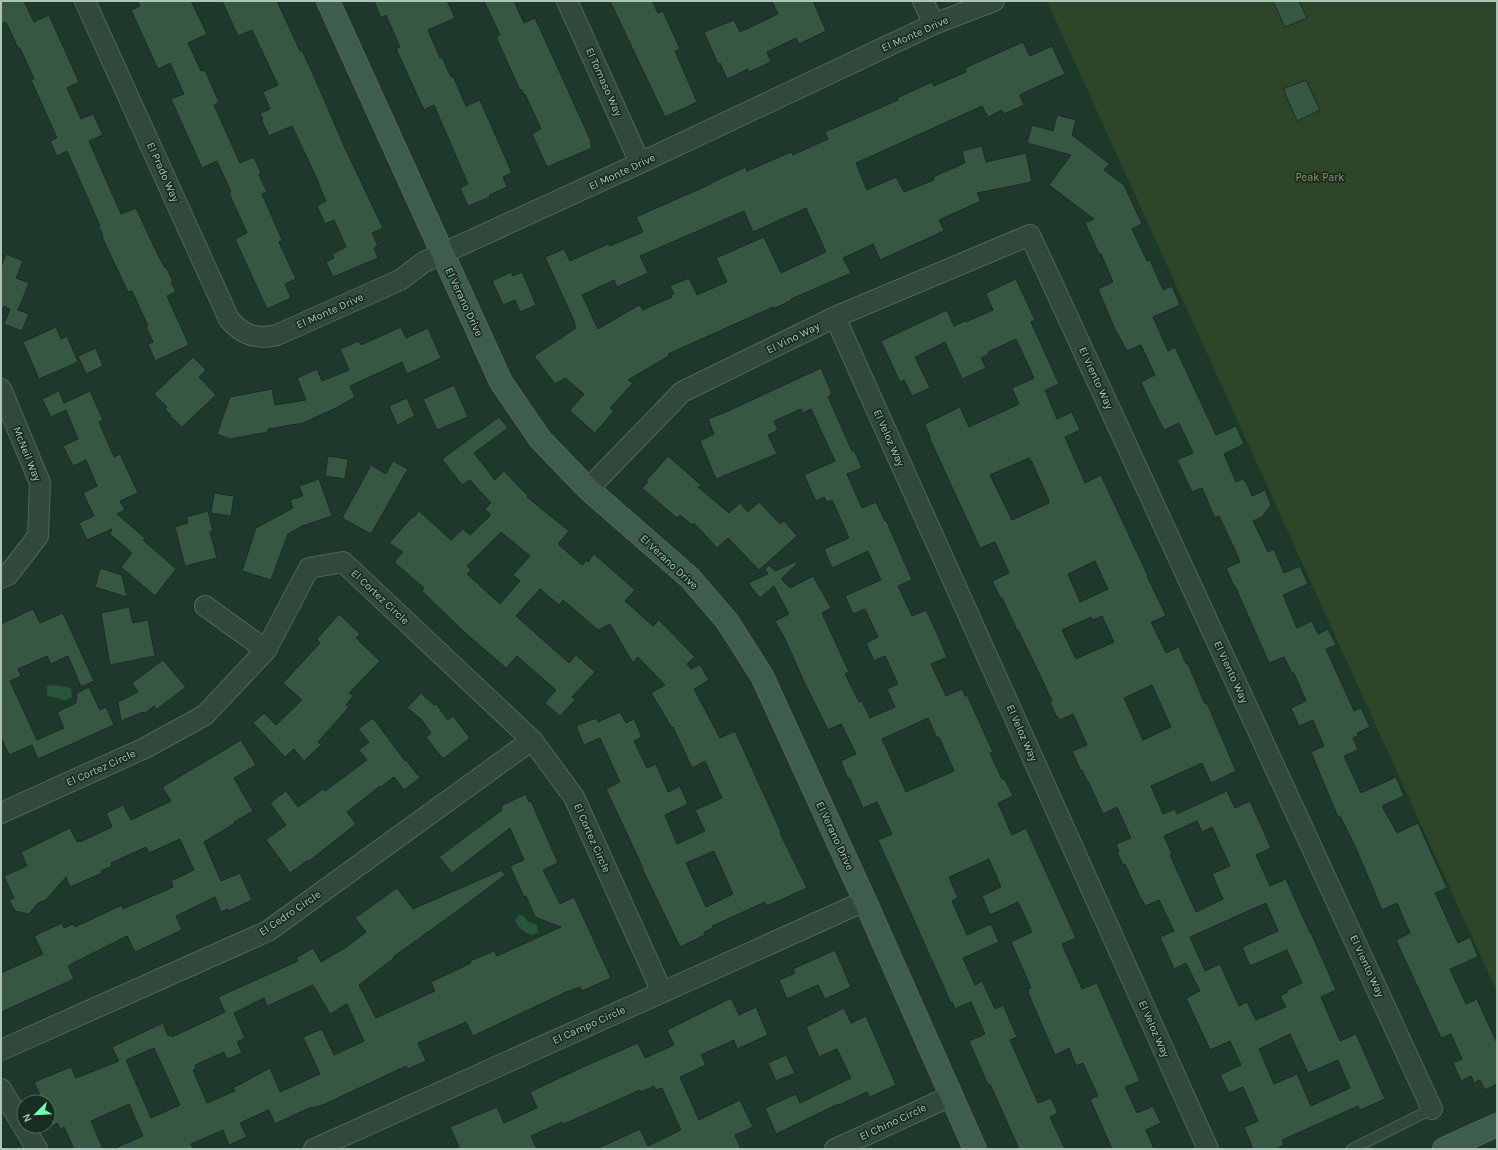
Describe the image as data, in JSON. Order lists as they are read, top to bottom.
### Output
{
  "streets": {
    "street": [
      "El Monte Drive",
      "El Tomaso Way",
      "El Prado Way",
      "El Verano Drive",
      "El Vino Way",
      "El Viento Way",
      "El Veloz Way",
      "McNeil Way",
      "El Cortez Circle",
      "El Cedro Circle",
      "El Campo Circle",
      "El Chino Circle"
    ]
  },
  "crossings": [
    ["El Monte Drive", "El Tomaso Way"],
    ["El Monte Drive", "El Prado Way"],
    ["El Monte Drive", "El Verano Drive"],
    ["El Verano Drive", "El Vino Way"],
    ["El Verano Drive", "El Campo Circle"],
    ["El Verano Drive", "El Chino Circle"],
    ["El Vino Way", "El Viento Way"],
    ["El Vino Way", "El Veloz Way"],
    ["El Cortez Circle", "El Cedro Circle"],
    ["El Cortez Circle", "El Campo Circle"]
  ],
  "parks": ["Peak Park"],
  "north": "bottom left"
}
